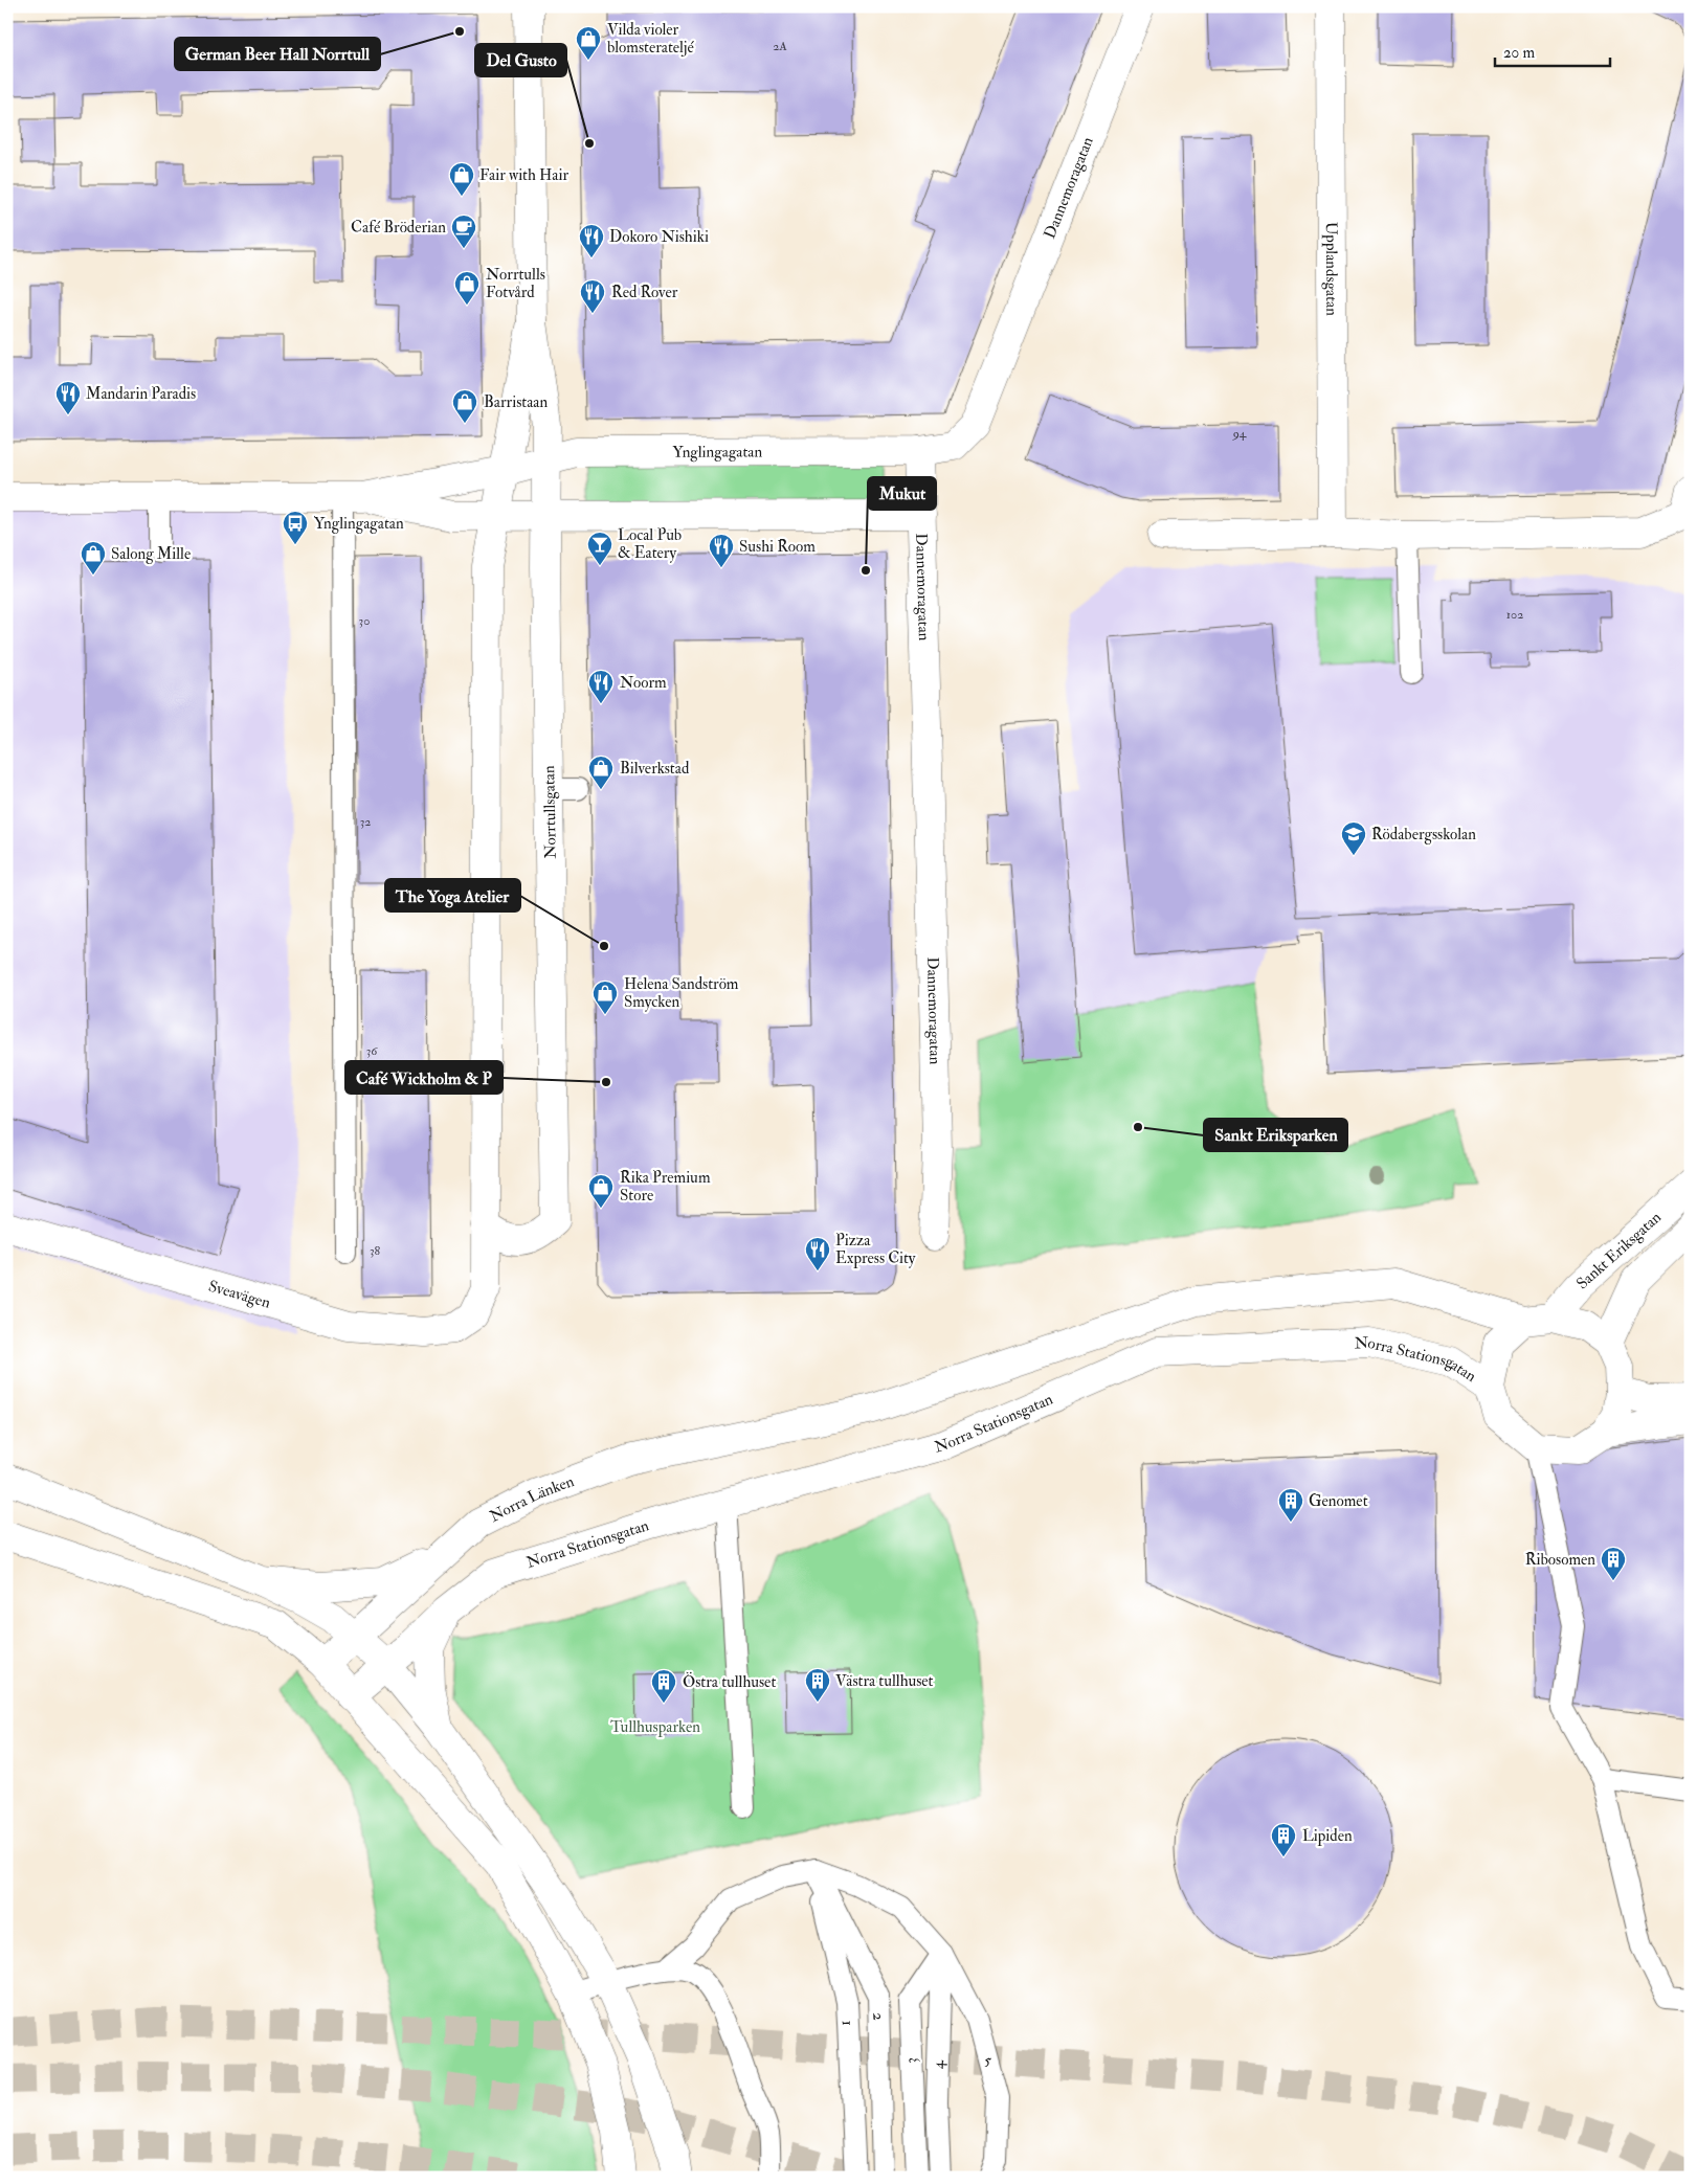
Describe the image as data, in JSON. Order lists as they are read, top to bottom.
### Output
{
  "streets": {
    "street": [
      "Dannemoragatan",
      "Upplandsgatan",
      "Ynglingagatan",
      "Norrtullsgatan",
      "Sankt Eriksgatan",
      "Sveavägen",
      "Norra Stationsgatan",
      "Norra Länken"
    ],
    "lane": [
      "2",
      "1",
      "3",
      "5",
      "4"
    ]
  },
  "crossings": [
    ["Dannemoragatan", "Ynglingagatan"],
    ["Ynglingagatan", "Norrtullsgatan"],
    ["Norrtullsgatan", "Sveavägen"],
    ["Sankt Eriksgatan", "Norra Stationsgatan"],
    ["Sankt Eriksgatan", "Norra Länken"],
    ["Norra Stationsgatan", "Norra Länken"],
    ["2", "1"],
    ["2", "5"],
    ["1", "5"],
    ["3", "5"],
    ["3", "4"],
    ["5", "4"]
  ],
  "parks": ["Tullhusparken"],
  "places": {
    "other": [
      "German Beer Hall Norrtull",
      "Del Gusto",
      "Mukut",
      "The Yoga Atelier",
      "Café Wickholm & P",
      "Sankt Eriksparken"
    ],
    "shop": [
      "Vilda violer blomsterateljé",
      "Fair with Hair",
      "Norrtulls Fotvård",
      "Barristaan",
      "Salong Mille",
      "Bilverkstad",
      "Helena Sandström Smycken",
      "Rika Premium Store"
    ],
    "cafe": ["Café Bröderian"],
    "restaurant": [
      "Dokoro Nishiki",
      "Red Rover",
      "Mandarin Paradis",
      "Sushi Room",
      "Noorm",
      "Pizza Express City"
    ],
    "bus stop": ["Ynglingagatan"],
    "bar": ["Local Pub & Eatery"],
    "school or university": ["Rödabergsskolan"],
    "building": [
      "Genomet",
      "Ribosomen",
      "Västra tullhuset",
      "Östra tullhuset",
      "Lipiden"
    ]
  },
  "house_numbers": [
    "2A",
    "94",
    "102",
    "30",
    "32",
    "36",
    "38"
  ],
  "scale_bar": "20 m"
}
